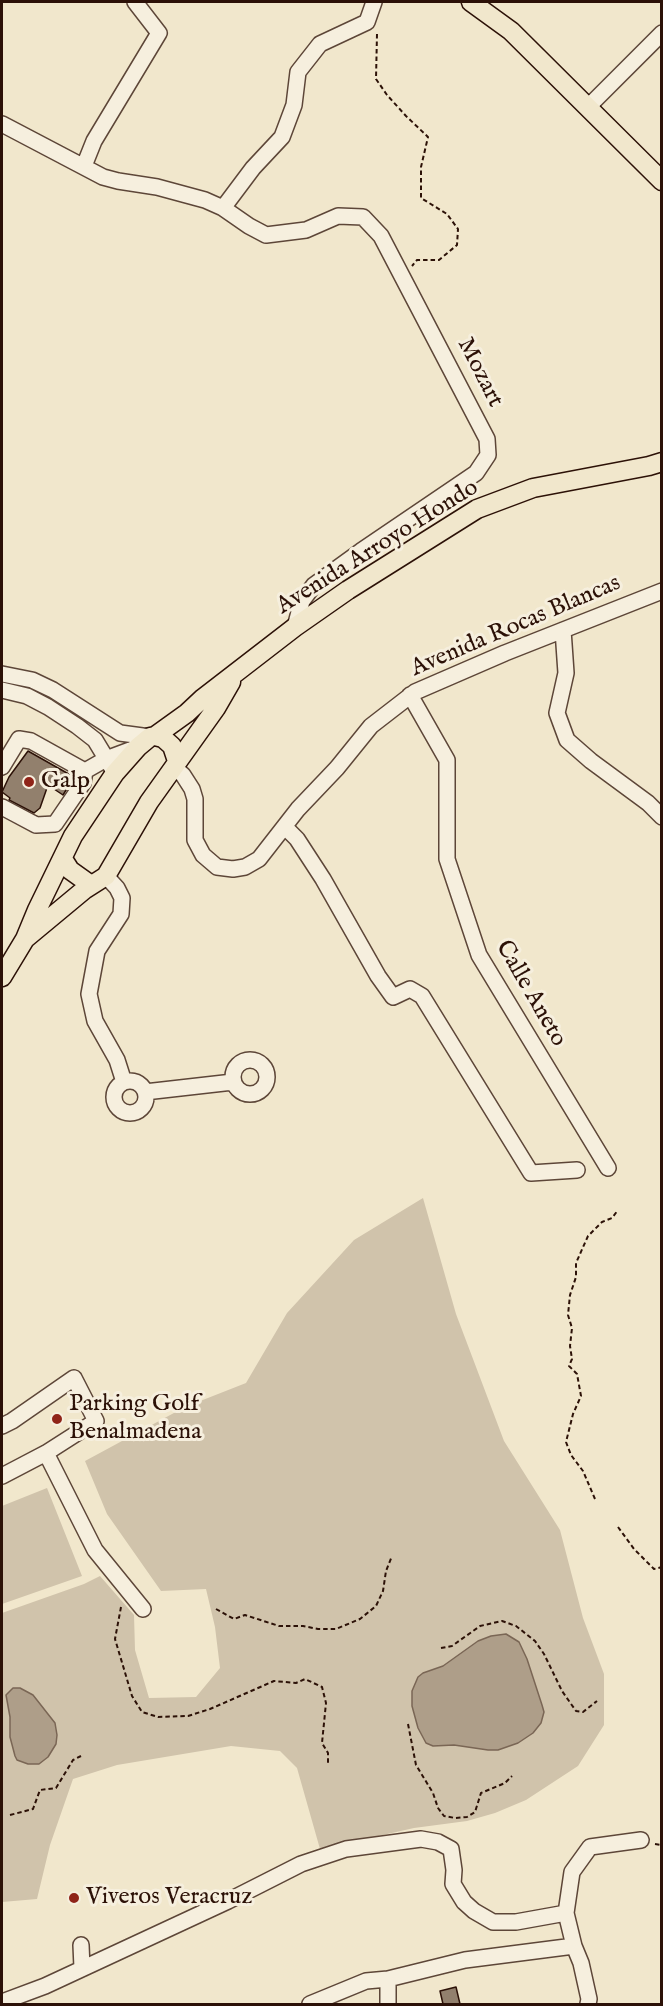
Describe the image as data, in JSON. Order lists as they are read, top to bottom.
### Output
{
  "streets": {
    "main road": ["Avenida Arroyo Hondo"],
    "street": ["Mozart", "Avenida Rocas Blancas", "Calle Aneto"]
  },
  "crossings": [
    ["Mozart", "Avenida Arroyo Hondo"],
    ["Avenida Arroyo Hondo", "Avenida Rocas Blancas"],
    ["Avenida Rocas Blancas", "Calle Aneto"]
  ],
  "places": ["Galp", "Parking Golf Benalmadena", "Viveros Veracruz"]
}
